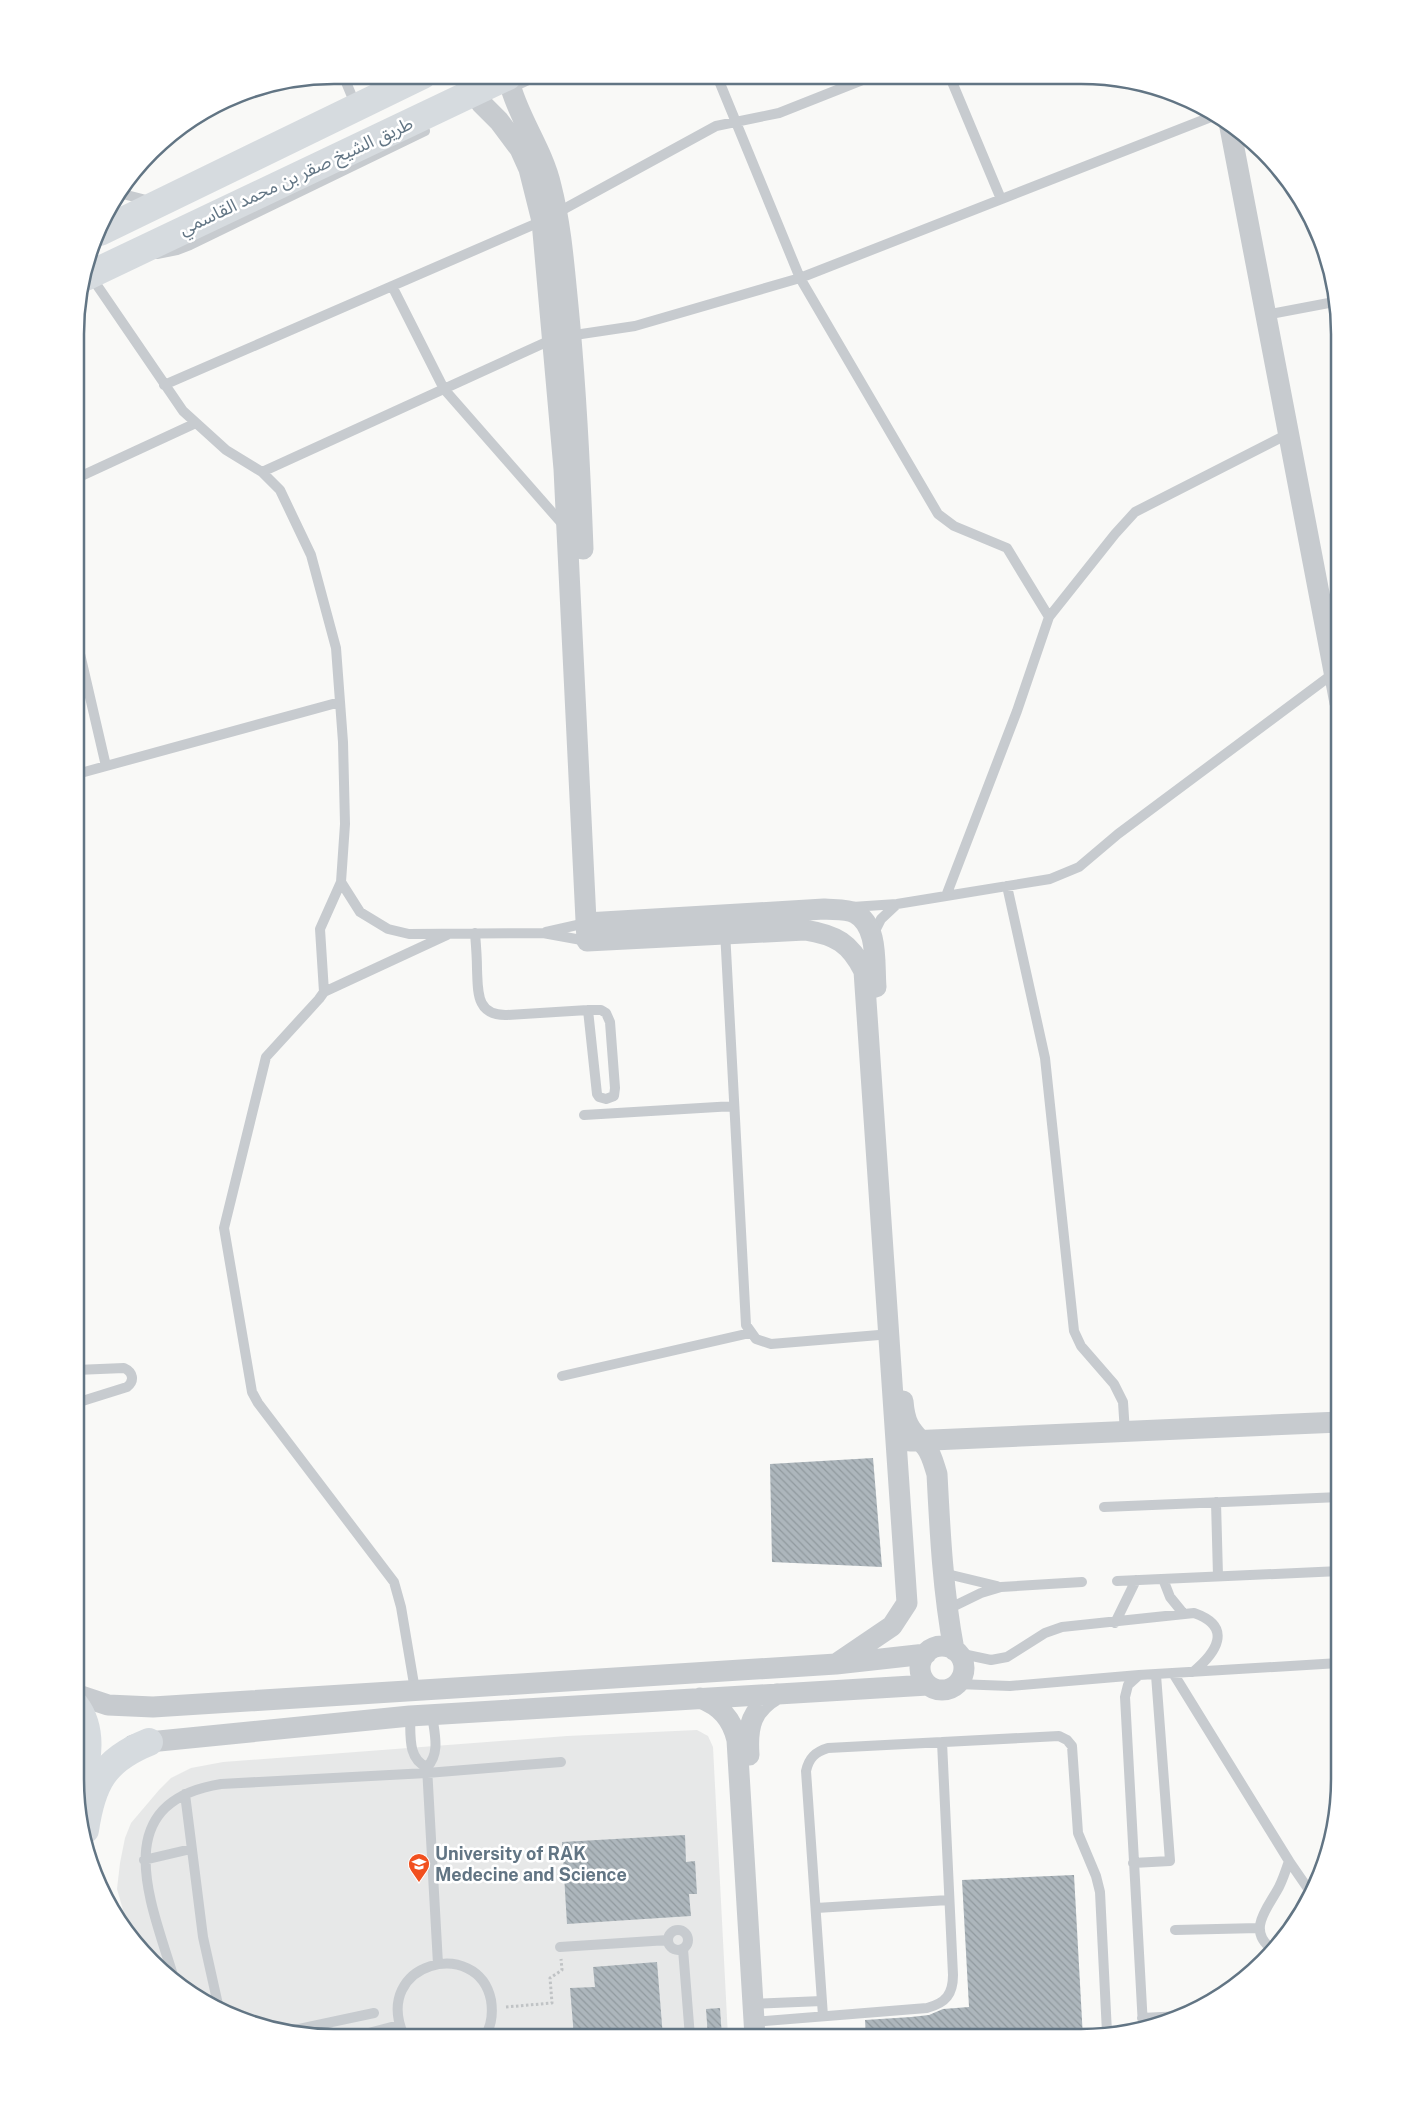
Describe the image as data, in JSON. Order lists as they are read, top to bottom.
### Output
{
  "streets": {
    "main road": ["طريق الشيخ صقر بن محمد القاسمي"]
  },
  "places": {
    "school or university": ["University of RAK Medecine and Science"]
  }
}
